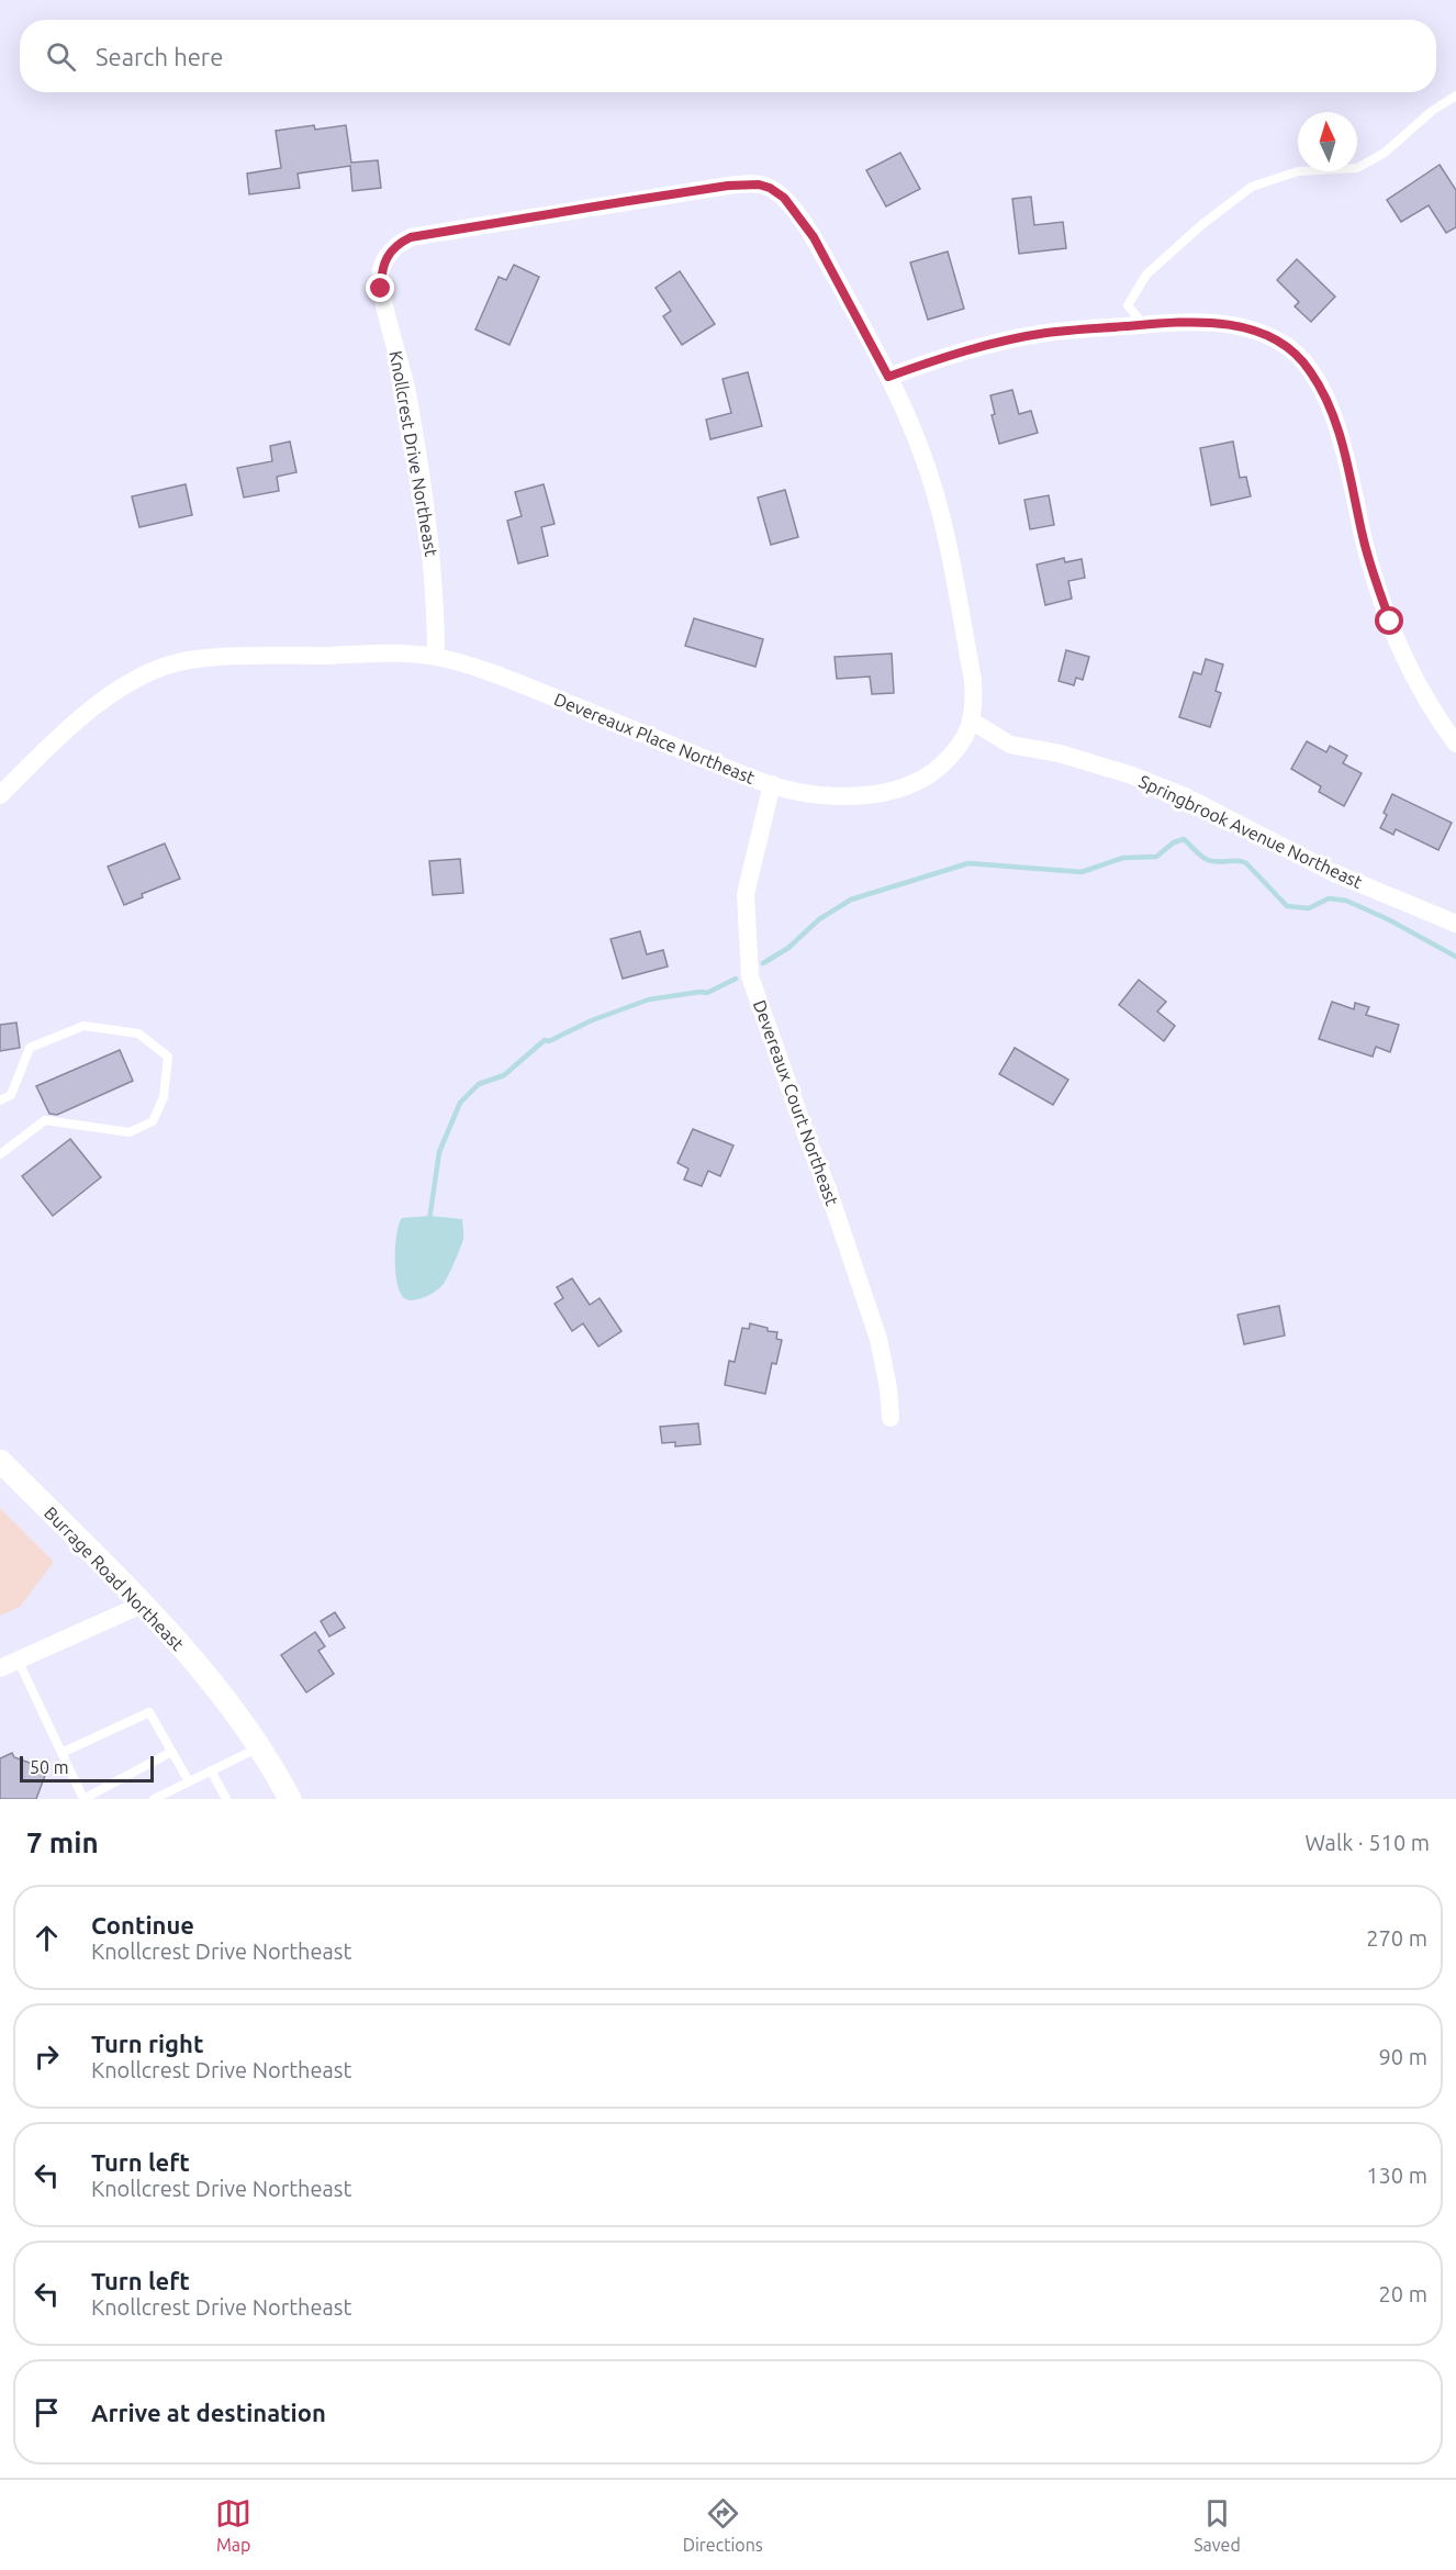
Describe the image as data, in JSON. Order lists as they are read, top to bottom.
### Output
{
  "streets": {
    "street": [
      "Knollcrest Drive Northeast",
      "Devereaux Place Northeast",
      "Springbrook Avenue Northeast",
      "Devereaux Court Northeast",
      "Burrage Road Northeast"
    ]
  },
  "crossings": [
    ["Knollcrest Drive Northeast", "Devereaux Place Northeast"],
    ["Devereaux Place Northeast", "Springbrook Avenue Northeast"],
    ["Devereaux Place Northeast", "Devereaux Court Northeast"]
  ],
  "scale_bar": "50 m",
  "north": "top",
  "page": {
    "search": "Search here",
    "scale": "50 m",
    "heading": ["7 min", "Walk · 510 m"],
    "list": [
      ["Continue", "Knollcrest Drive Northeast", "270 m"],
      ["Turn right", "Knollcrest Drive Northeast", "90 m"],
      ["Turn left", "Knollcrest Drive Northeast", "130 m"],
      ["Turn left", "Knollcrest Drive Northeast", "20 m"],
      "Arrive at destination"
    ],
    "nav": ["Map", "Directions", "Saved"]
  }
}
